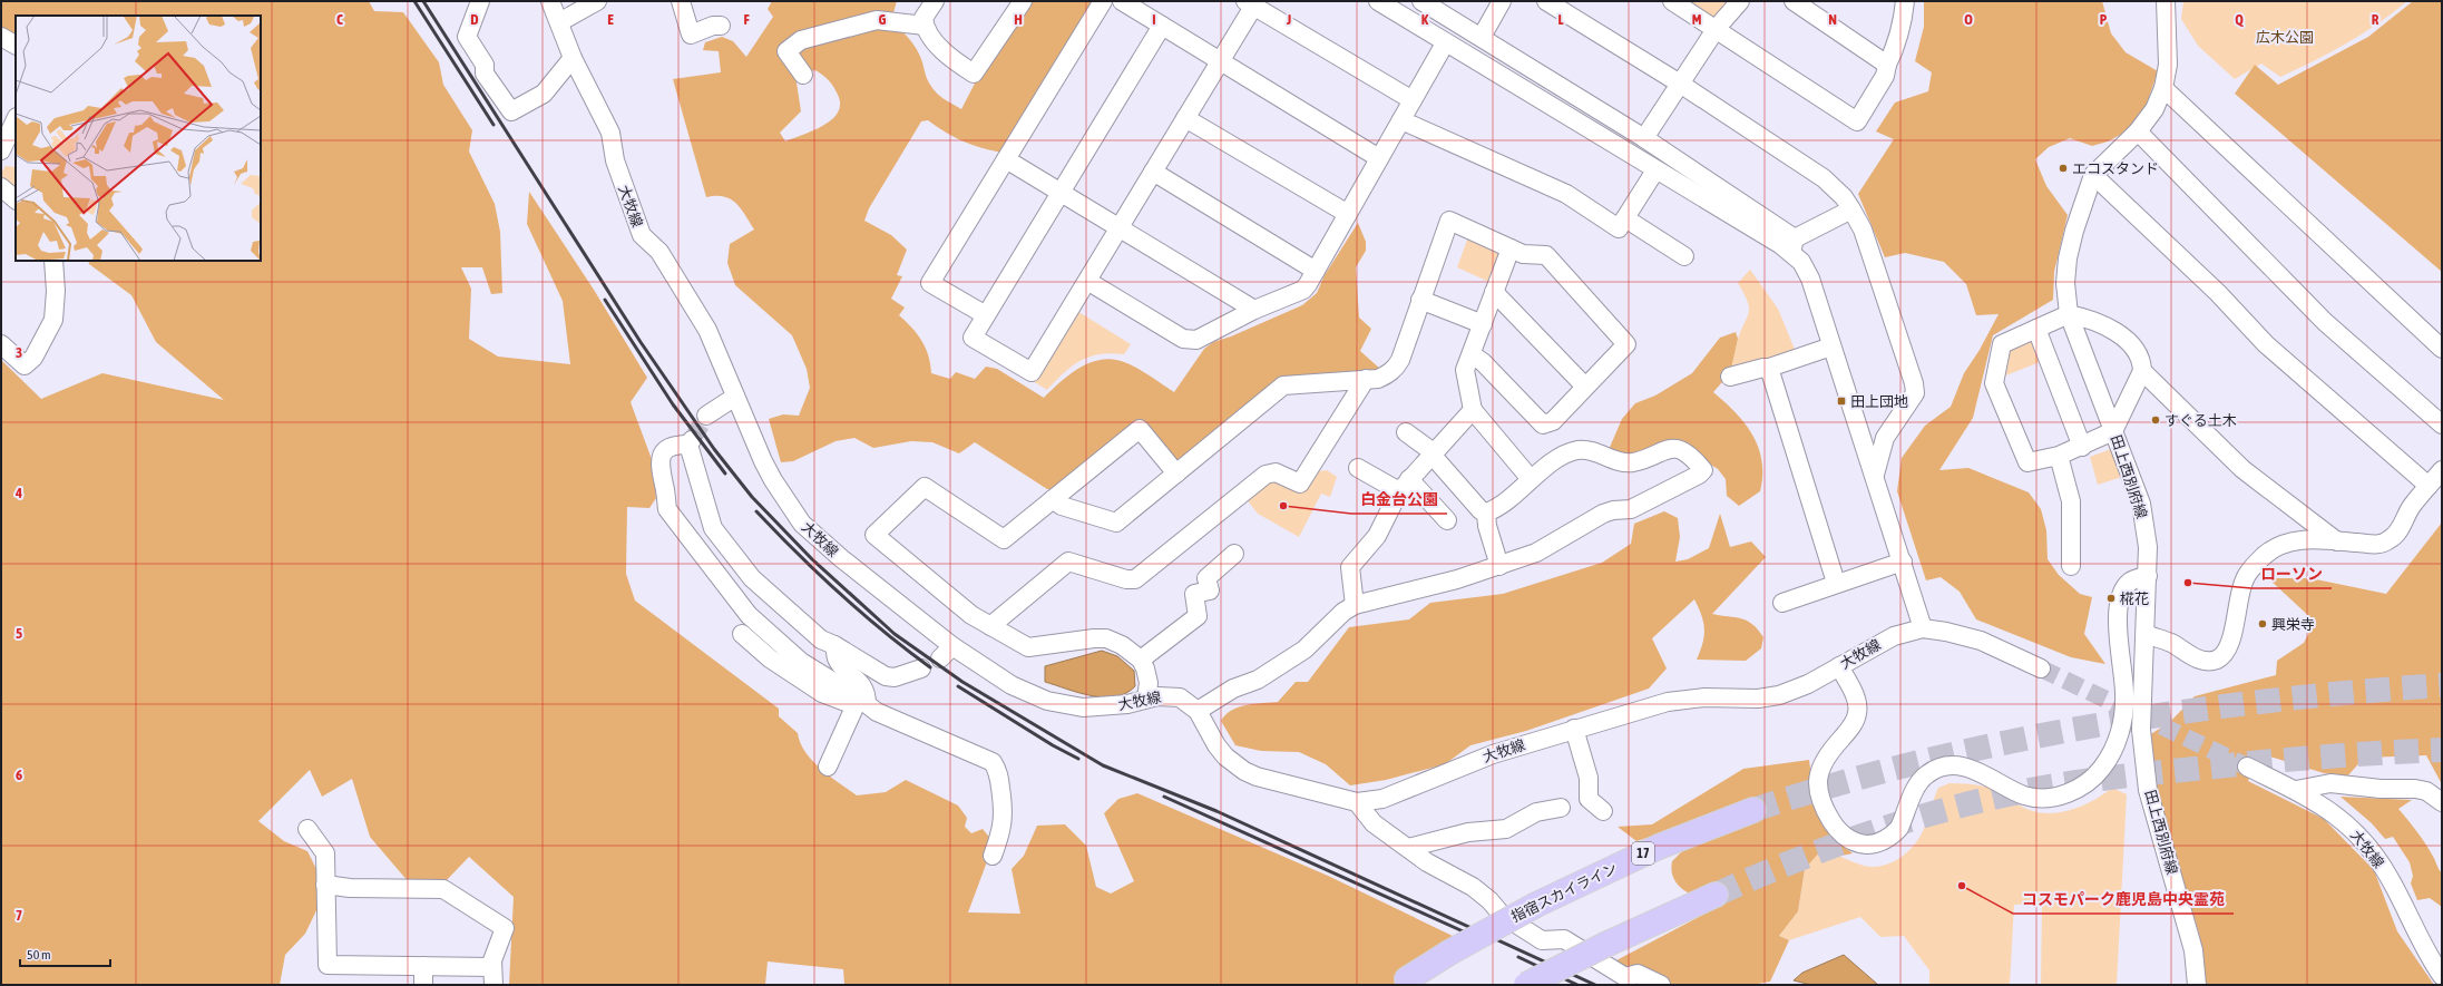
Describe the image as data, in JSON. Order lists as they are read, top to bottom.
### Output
{
  "streets": {
    "highway": ["17", "指宿スカイライン"],
    "street": ["大牧線", "田上西別府線"]
  },
  "parks": ["広木公園"],
  "places": {
    "other": [
      "エコスタンド",
      "すぐる土木",
      "白金台公園",
      "ローソン",
      "椛花",
      "興栄寺",
      "コスモパーク鹿児島中央霊苑"
    ],
    "transit": ["田上団地"]
  },
  "scale_bar": "50 m",
  "grid": {
    "columns": [
      "C",
      "D",
      "E",
      "F",
      "G",
      "H",
      "I",
      "J",
      "K",
      "L",
      "M",
      "N",
      "O",
      "P",
      "Q",
      "R"
    ],
    "rows": [
      "3",
      "4",
      "5",
      "6",
      "7"
    ]
  }
}
